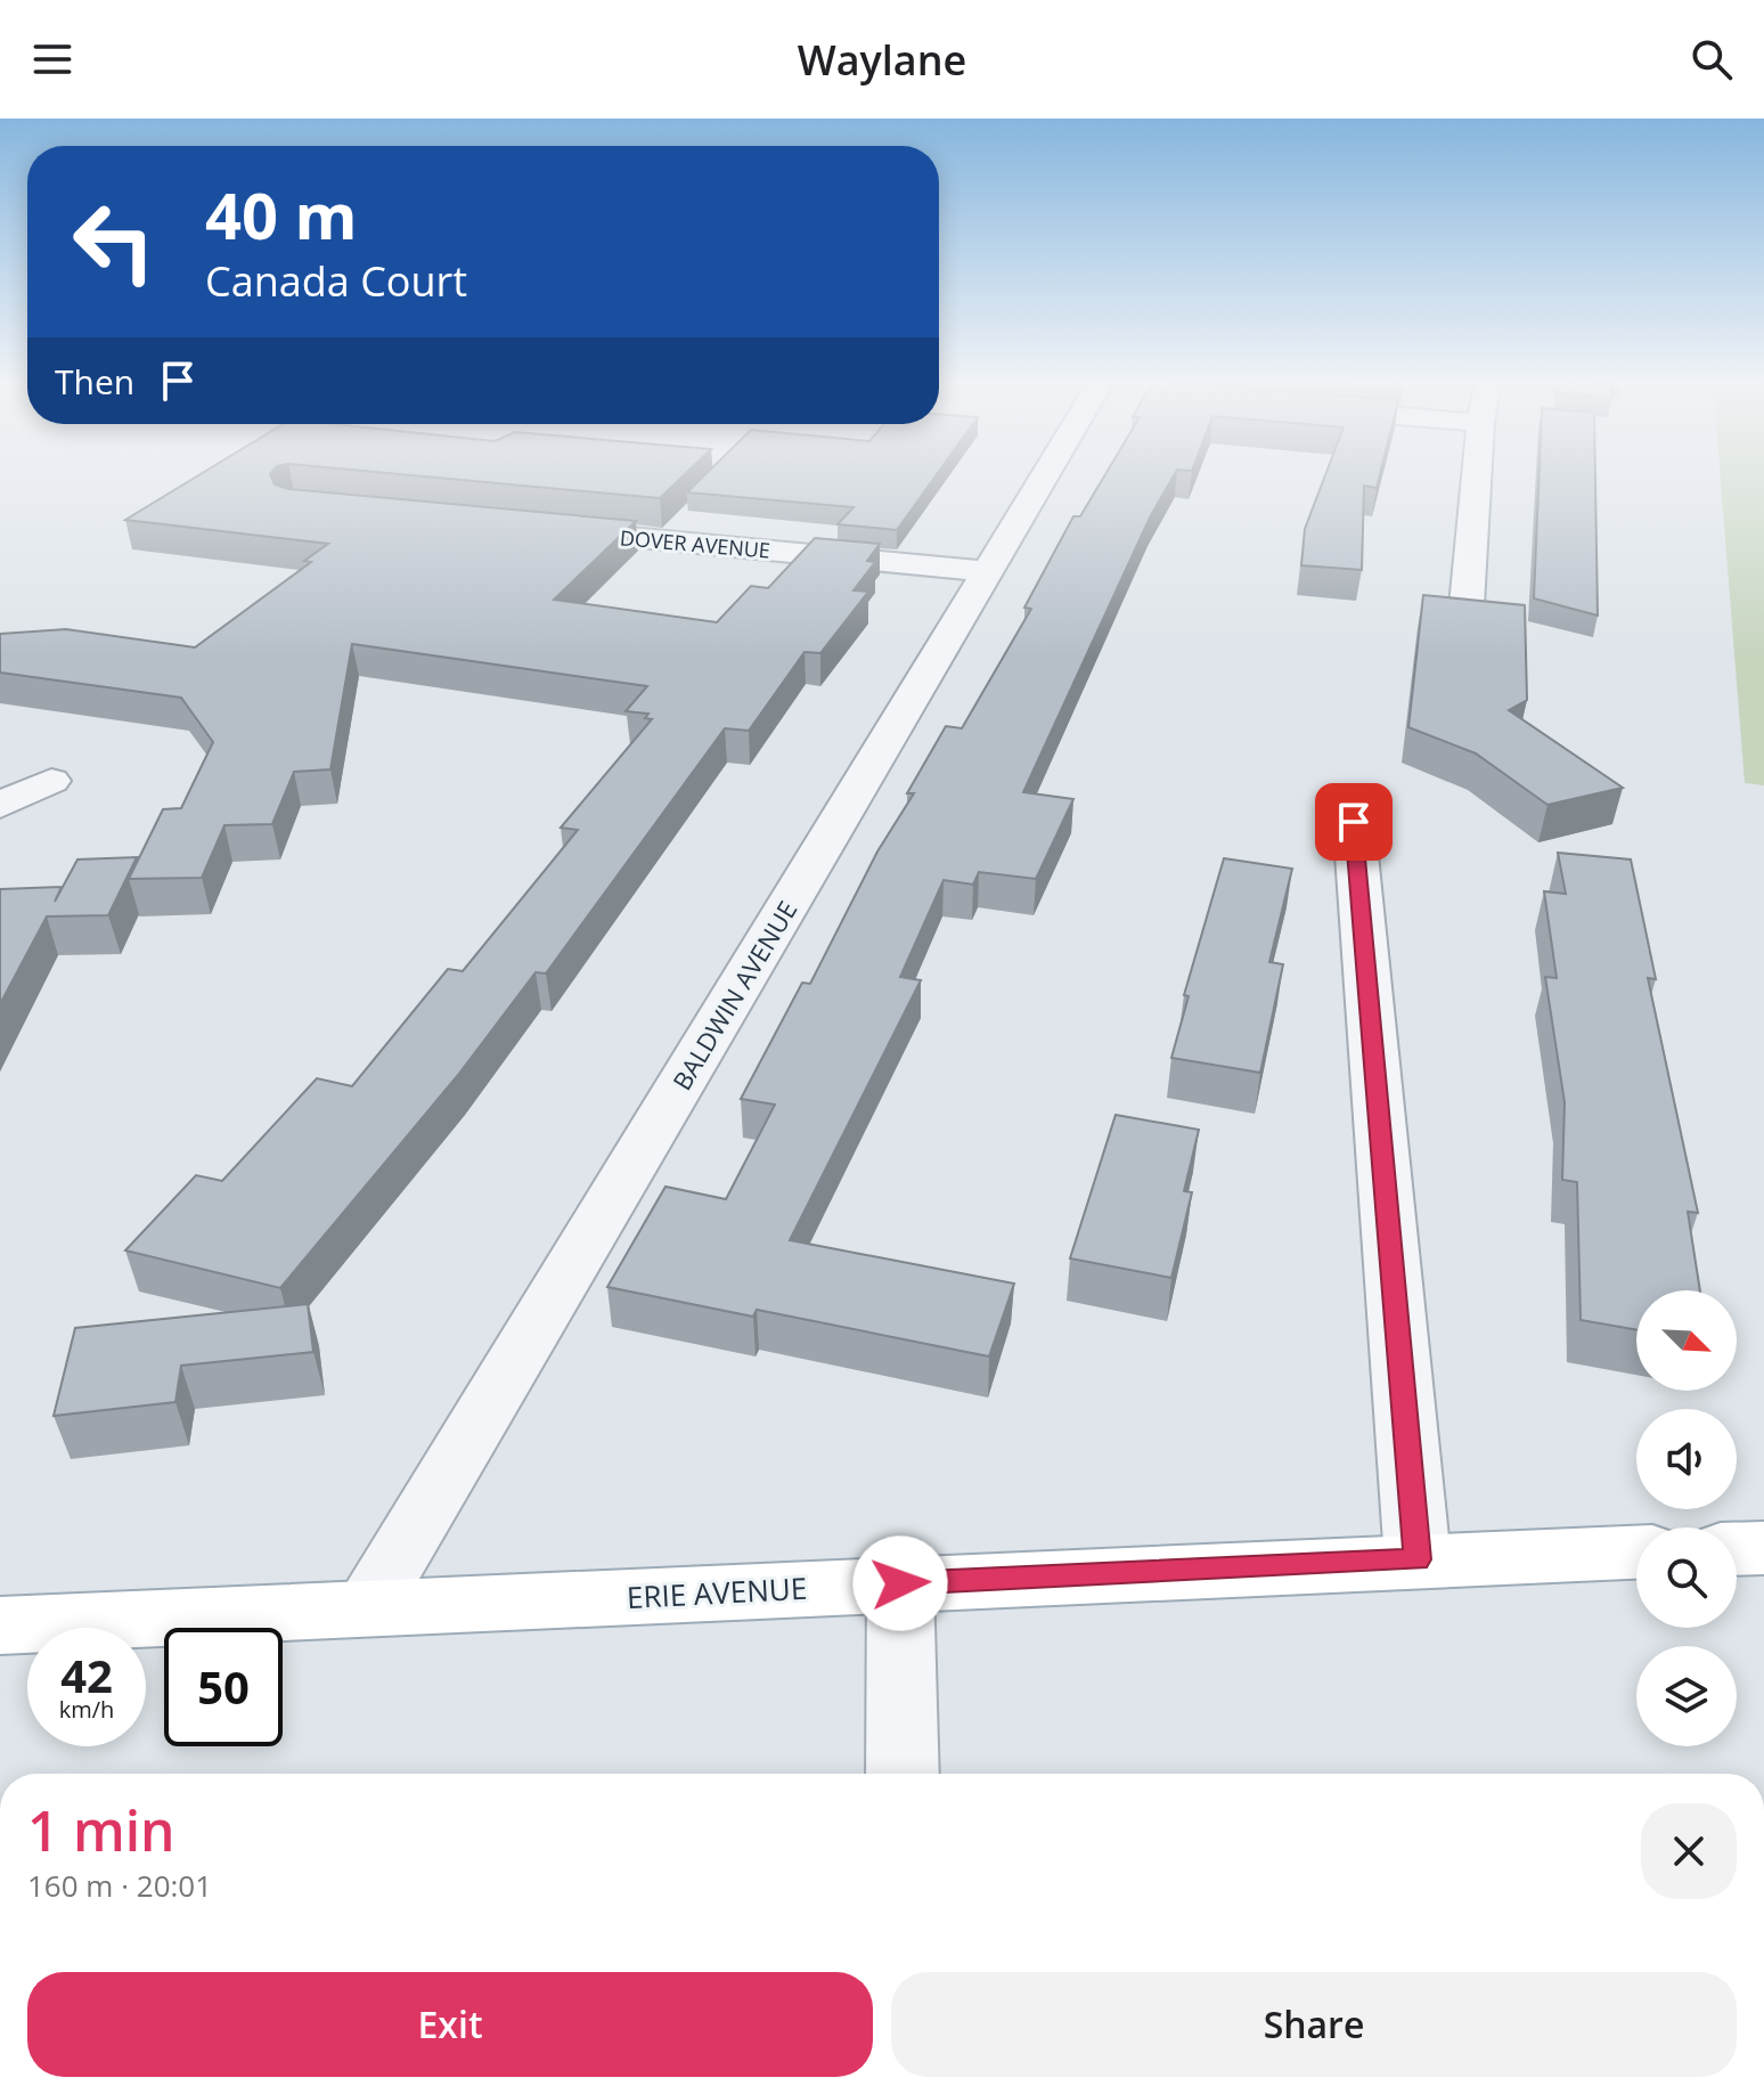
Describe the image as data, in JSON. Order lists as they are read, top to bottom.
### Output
{
  "streets": {
    "main road": ["ERIE AVENUE"],
    "street": ["DOVER AVENUE", "BALDWIN AVENUE"]
  },
  "crossings": [
    ["DOVER AVENUE", "BALDWIN AVENUE"],
    ["BALDWIN AVENUE", "ERIE AVENUE"]
  ],
  "north": "bottom right",
  "page": {
    "header": "Waylane",
    "turn": ["40 m", "Canada Court"],
    "then": "Then",
    "speed": "42 km/h",
    "limit": "50",
    "heading": ["1 min", "160 m · 20:01"],
    "buttons": ["Exit", "Share"]
  }
}
